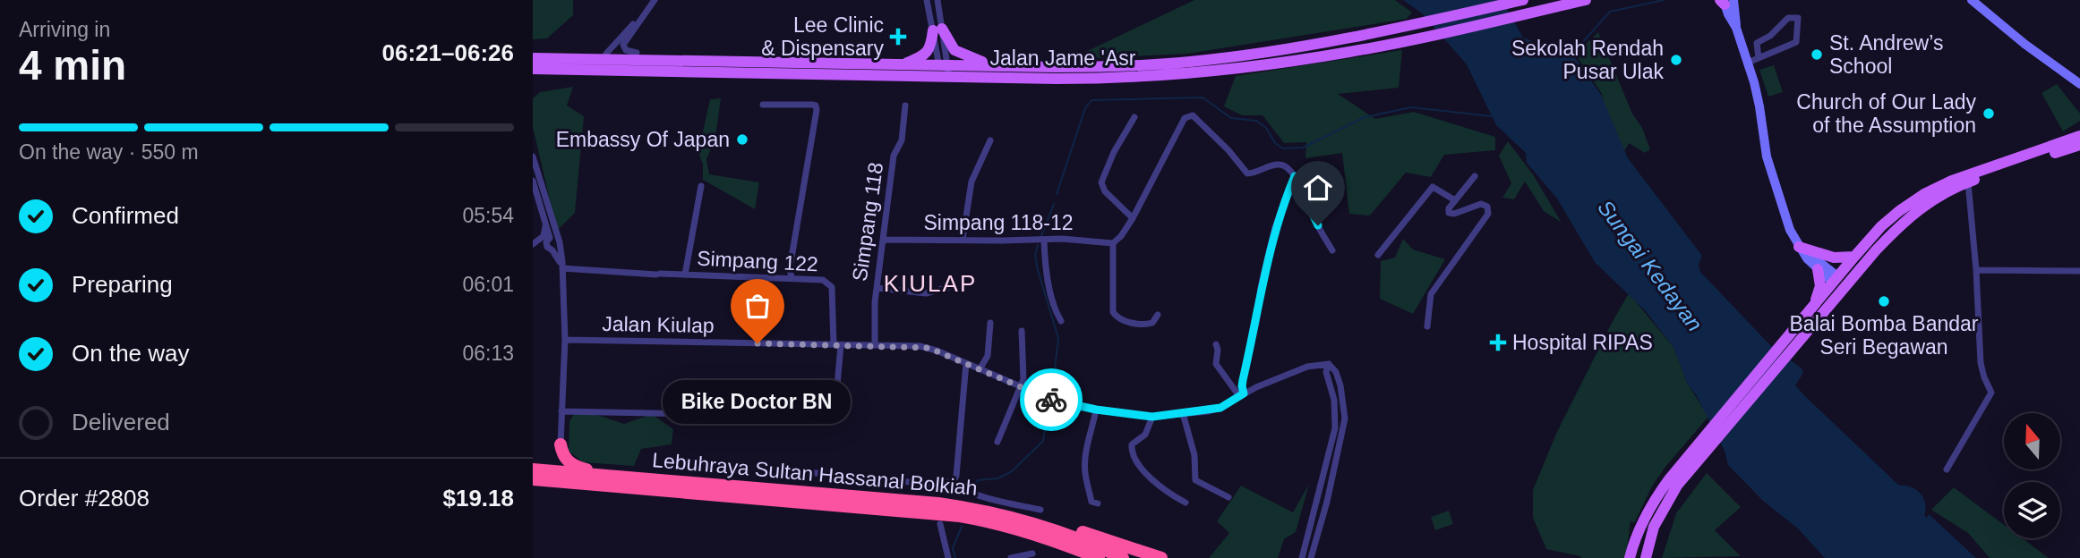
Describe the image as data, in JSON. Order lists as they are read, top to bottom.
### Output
{
  "streets": {
    "highway": ["Lebuhraya Sultan Hassanal Bolkiah"],
    "main road": ["Jalan Jame 'Asr"],
    "street": [
      "Simpang 118",
      "Simpang 118-12",
      "Simpang 122",
      "Jalan Kiulap"
    ]
  },
  "crossings": [
    ["Simpang 118", "Simpang 118-12"],
    ["Simpang 118", "Jalan Kiulap"],
    ["Simpang 122", "Jalan Kiulap"]
  ],
  "districts": ["KIULAP"],
  "water": ["Sungai Kedayan"],
  "places": {
    "health": ["Lee Clinic & Dispensary", "Hospital RIPAS"],
    "other": [
      "St. Andrew’s School",
      "Sekolah Rendah Pusar Ulak",
      "Church of Our Lady of the Assumption",
      "Embassy Of Japan",
      "Balai Bomba Bandar Seri Begawan",
      "Bike Doctor BN"
    ]
  },
  "north": "top",
  "page": {
    "heading": ["4 min", "Arriving in", "06:21–06:26"],
    "panel": ["Order #2808", "$19.18"],
    "bar": "On the way · 550 m",
    "list": [
      ["Confirmed", "05:54"],
      ["Preparing", "06:01"],
      ["On the way", "06:13"],
      "Delivered"
    ],
    "bubble": "Bike Doctor BN"
  }
}
